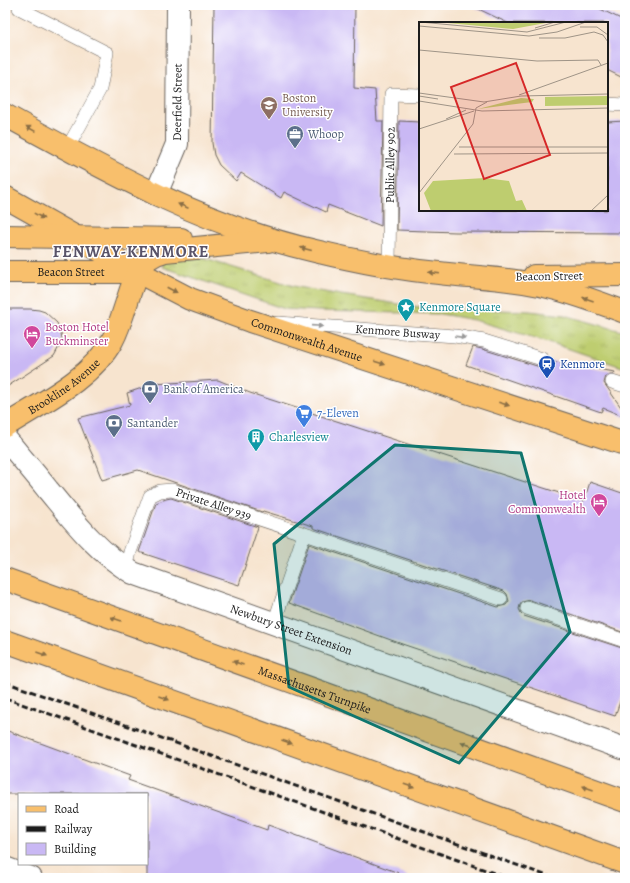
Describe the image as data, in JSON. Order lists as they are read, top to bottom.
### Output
{
  "streets": {
    "main road": [
      "Beacon Street",
      "Commonwealth Avenue",
      "Brookline Avenue",
      "Massachusetts Turnpike"
    ],
    "street": ["Deerfield Street", "Newbury Street Extension"],
    "lane": ["Public Alley 902", "Kenmore Busway", "Private Alley 939"]
  },
  "crossings": [
    ["Beacon Street", "Commonwealth Avenue"],
    ["Beacon Street", "Brookline Avenue"],
    ["Kenmore Busway", "Commonwealth Avenue"],
    ["Commonwealth Avenue", "Brookline Avenue"],
    ["Private Alley 939", "Newbury Street Extension"]
  ],
  "one_way": ["Kenmore Busway"],
  "districts": ["FENWAY-KENMORE"],
  "places": {
    "school or university": ["Boston University"],
    "office": ["Whoop"],
    "place": ["Kenmore Square"],
    "hotel": ["Boston Hotel Buckminster", "Hotel Commonwealth"],
    "station": ["Kenmore"],
    "bank": ["Bank of America", "Santander"],
    "supermarket": ["7-Eleven"],
    "building": ["Charlesview"]
  },
  "legend": ["Road", "Railway", "Building"]
}
